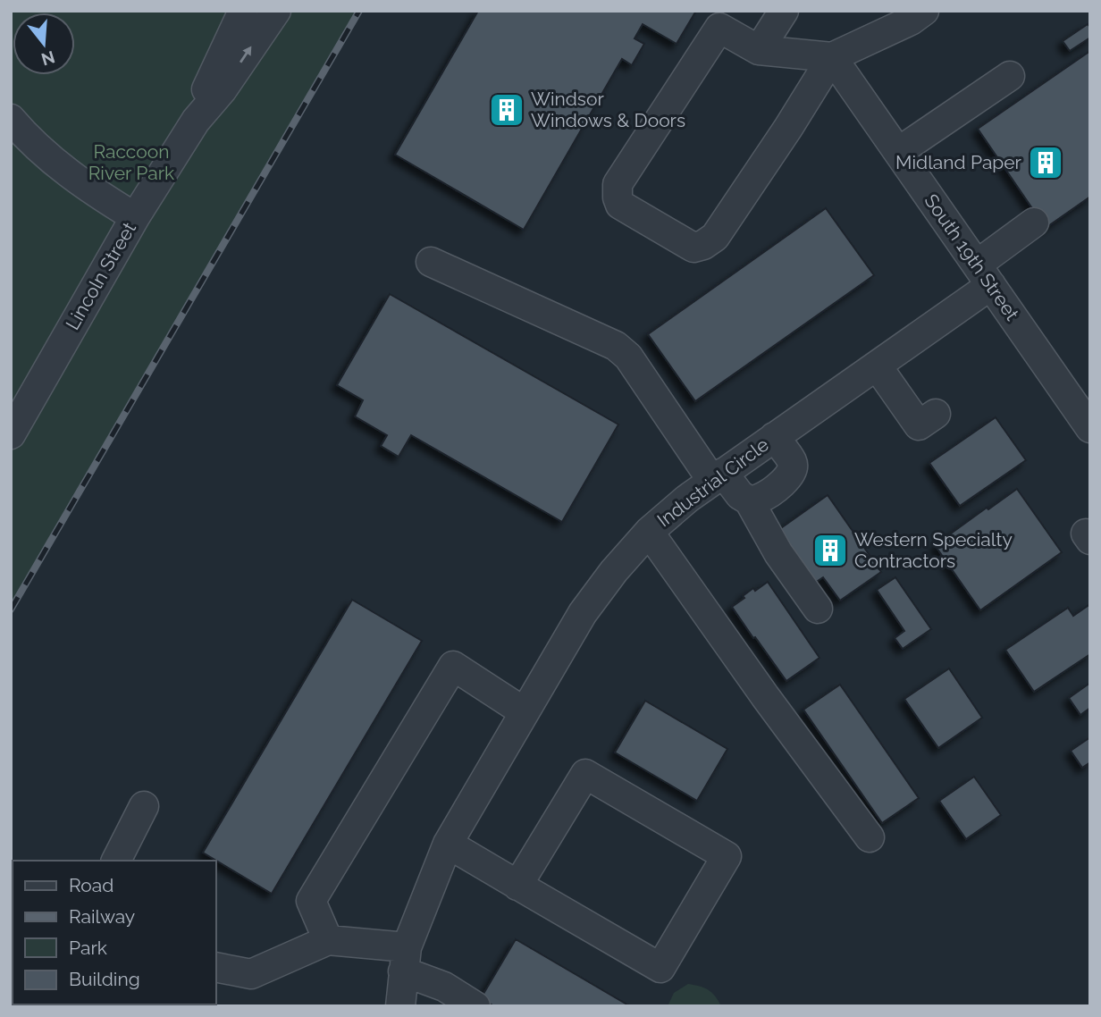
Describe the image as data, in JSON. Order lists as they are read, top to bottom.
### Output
{
  "streets": {
    "street": ["South 19th Street", "Lincoln Street", "Industrial Circle"]
  },
  "crossings": [
    ["South 19th Street", "Industrial Circle"]
  ],
  "parks": ["Raccoon River Park"],
  "places": {
    "building": ["Windsor Windows & Doors", "Midland Paper", "Western Specialty Contractors"]
  },
  "legend": [
    "Road",
    "Railway",
    "Park",
    "Building"
  ],
  "north": "bottom"
}
